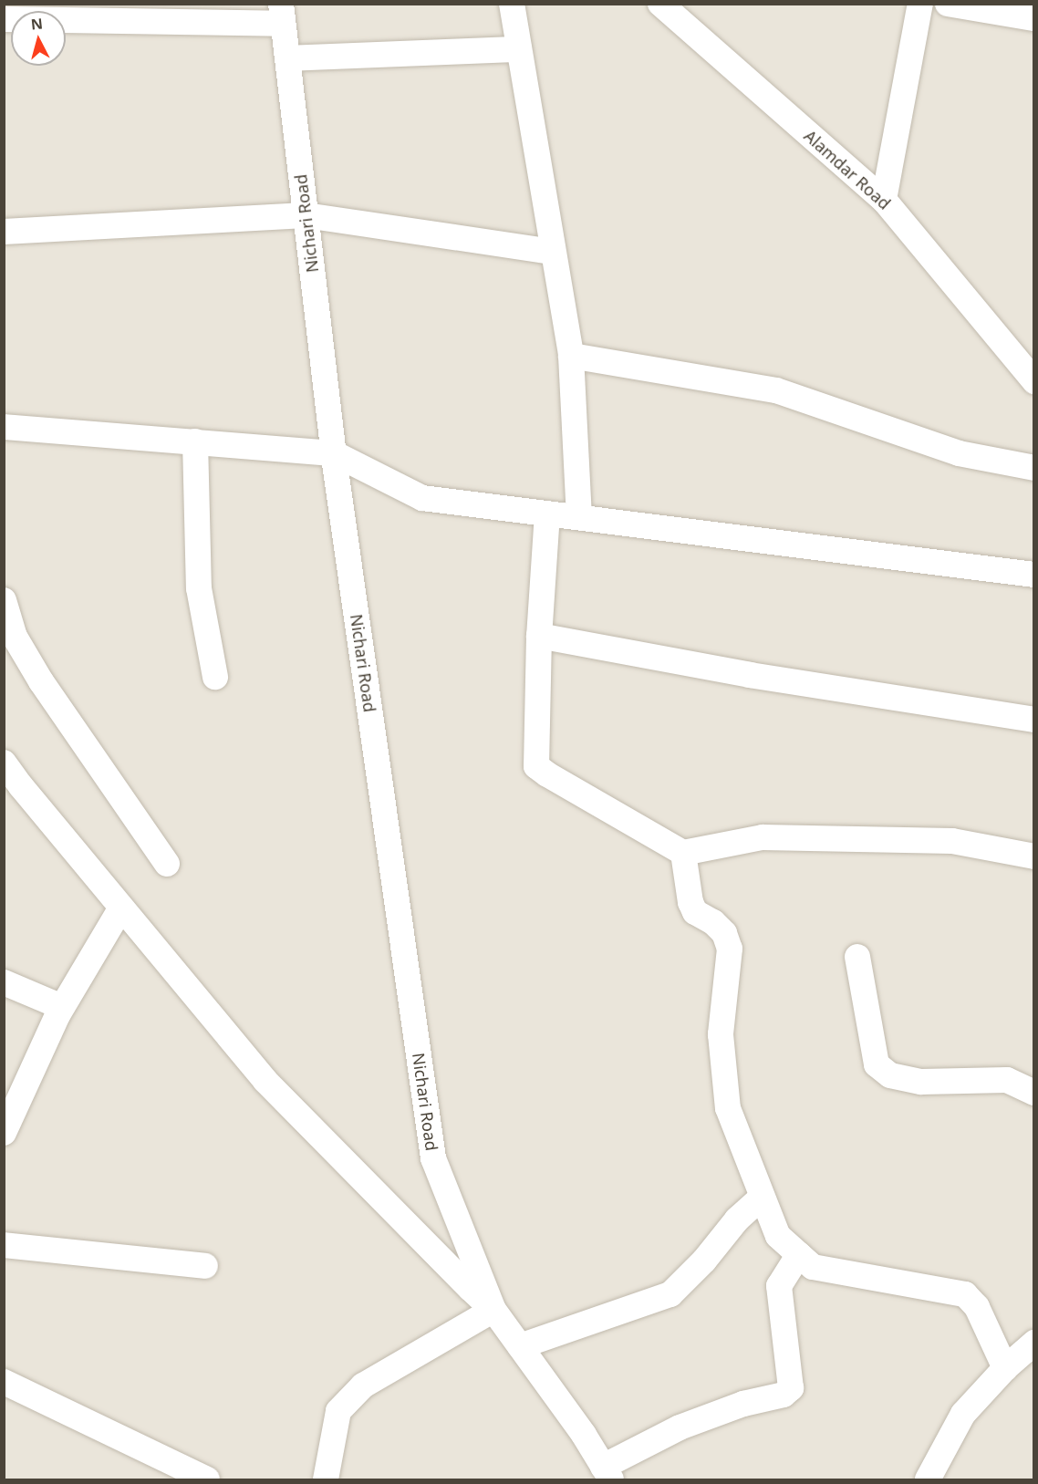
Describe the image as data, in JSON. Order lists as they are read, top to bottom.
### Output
{
  "streets": {
    "street": ["Alamdar Road", "Nichari Road"]
  },
  "north": "top"
}
